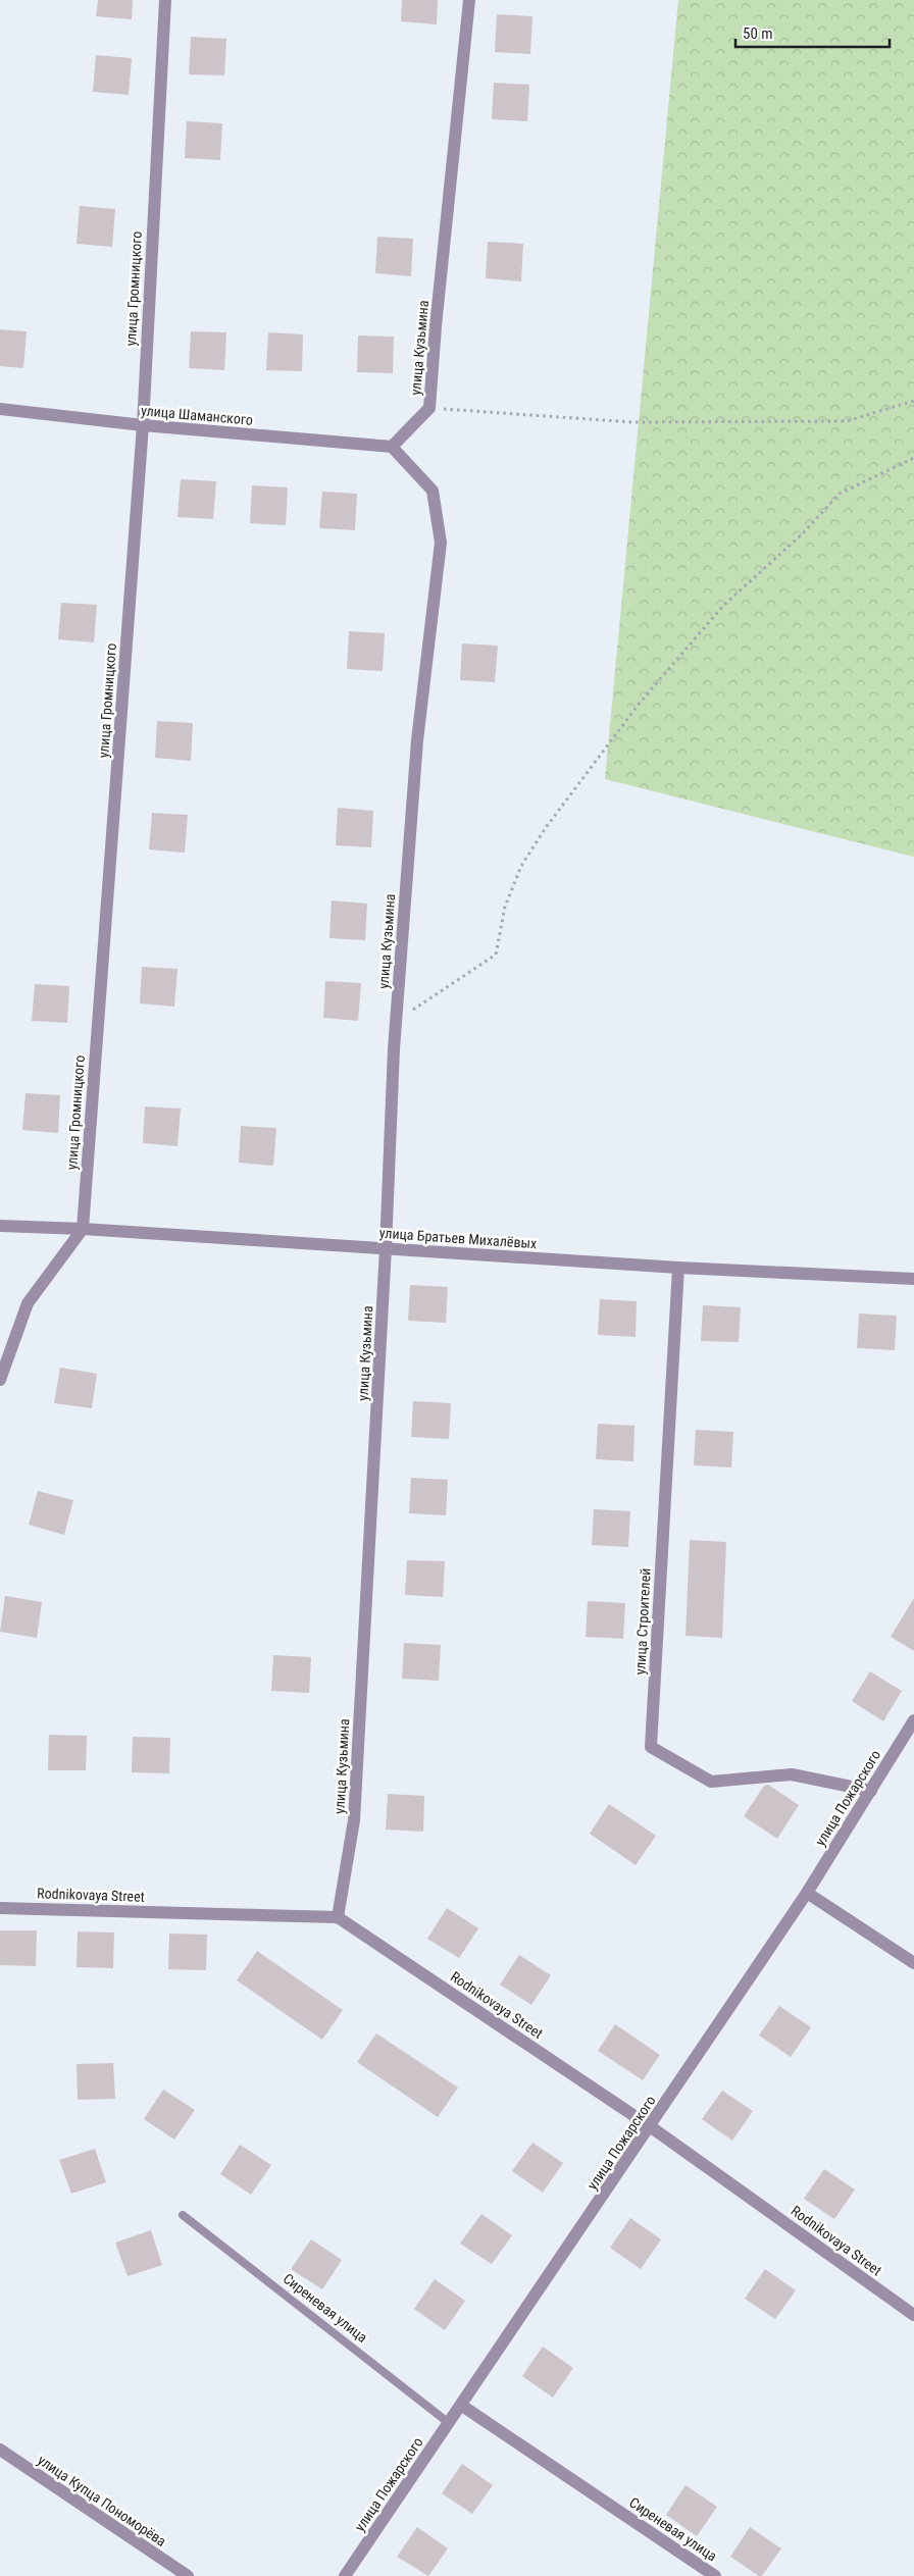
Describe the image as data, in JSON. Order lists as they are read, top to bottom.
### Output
{
  "streets": {
    "street": [
      "улица Громницкого",
      "улица Кузьмина",
      "улица Шаманского",
      "улица Братьев Михалёвых",
      "улица Строителей",
      "улица Пожарского",
      "Rodnikovaya Street",
      "Сиреневая улица",
      "улица Купца Пономорёва"
    ]
  },
  "crossings": [
    ["улица Громницкого", "улица Шаманского"],
    ["улица Громницкого", "улица Братьев Михалёвых"],
    ["улица Кузьмина", "улица Шаманского"],
    ["улица Кузьмина", "улица Братьев Михалёвых"],
    ["улица Кузьмина", "Rodnikovaya Street"],
    ["улица Братьев Михалёвых", "улица Строителей"],
    ["улица Строителей", "улица Пожарского"],
    ["улица Пожарского", "Rodnikovaya Street"],
    ["улица Пожарского", "Сиреневая улица"]
  ],
  "scale_bar": "50 m"
}
